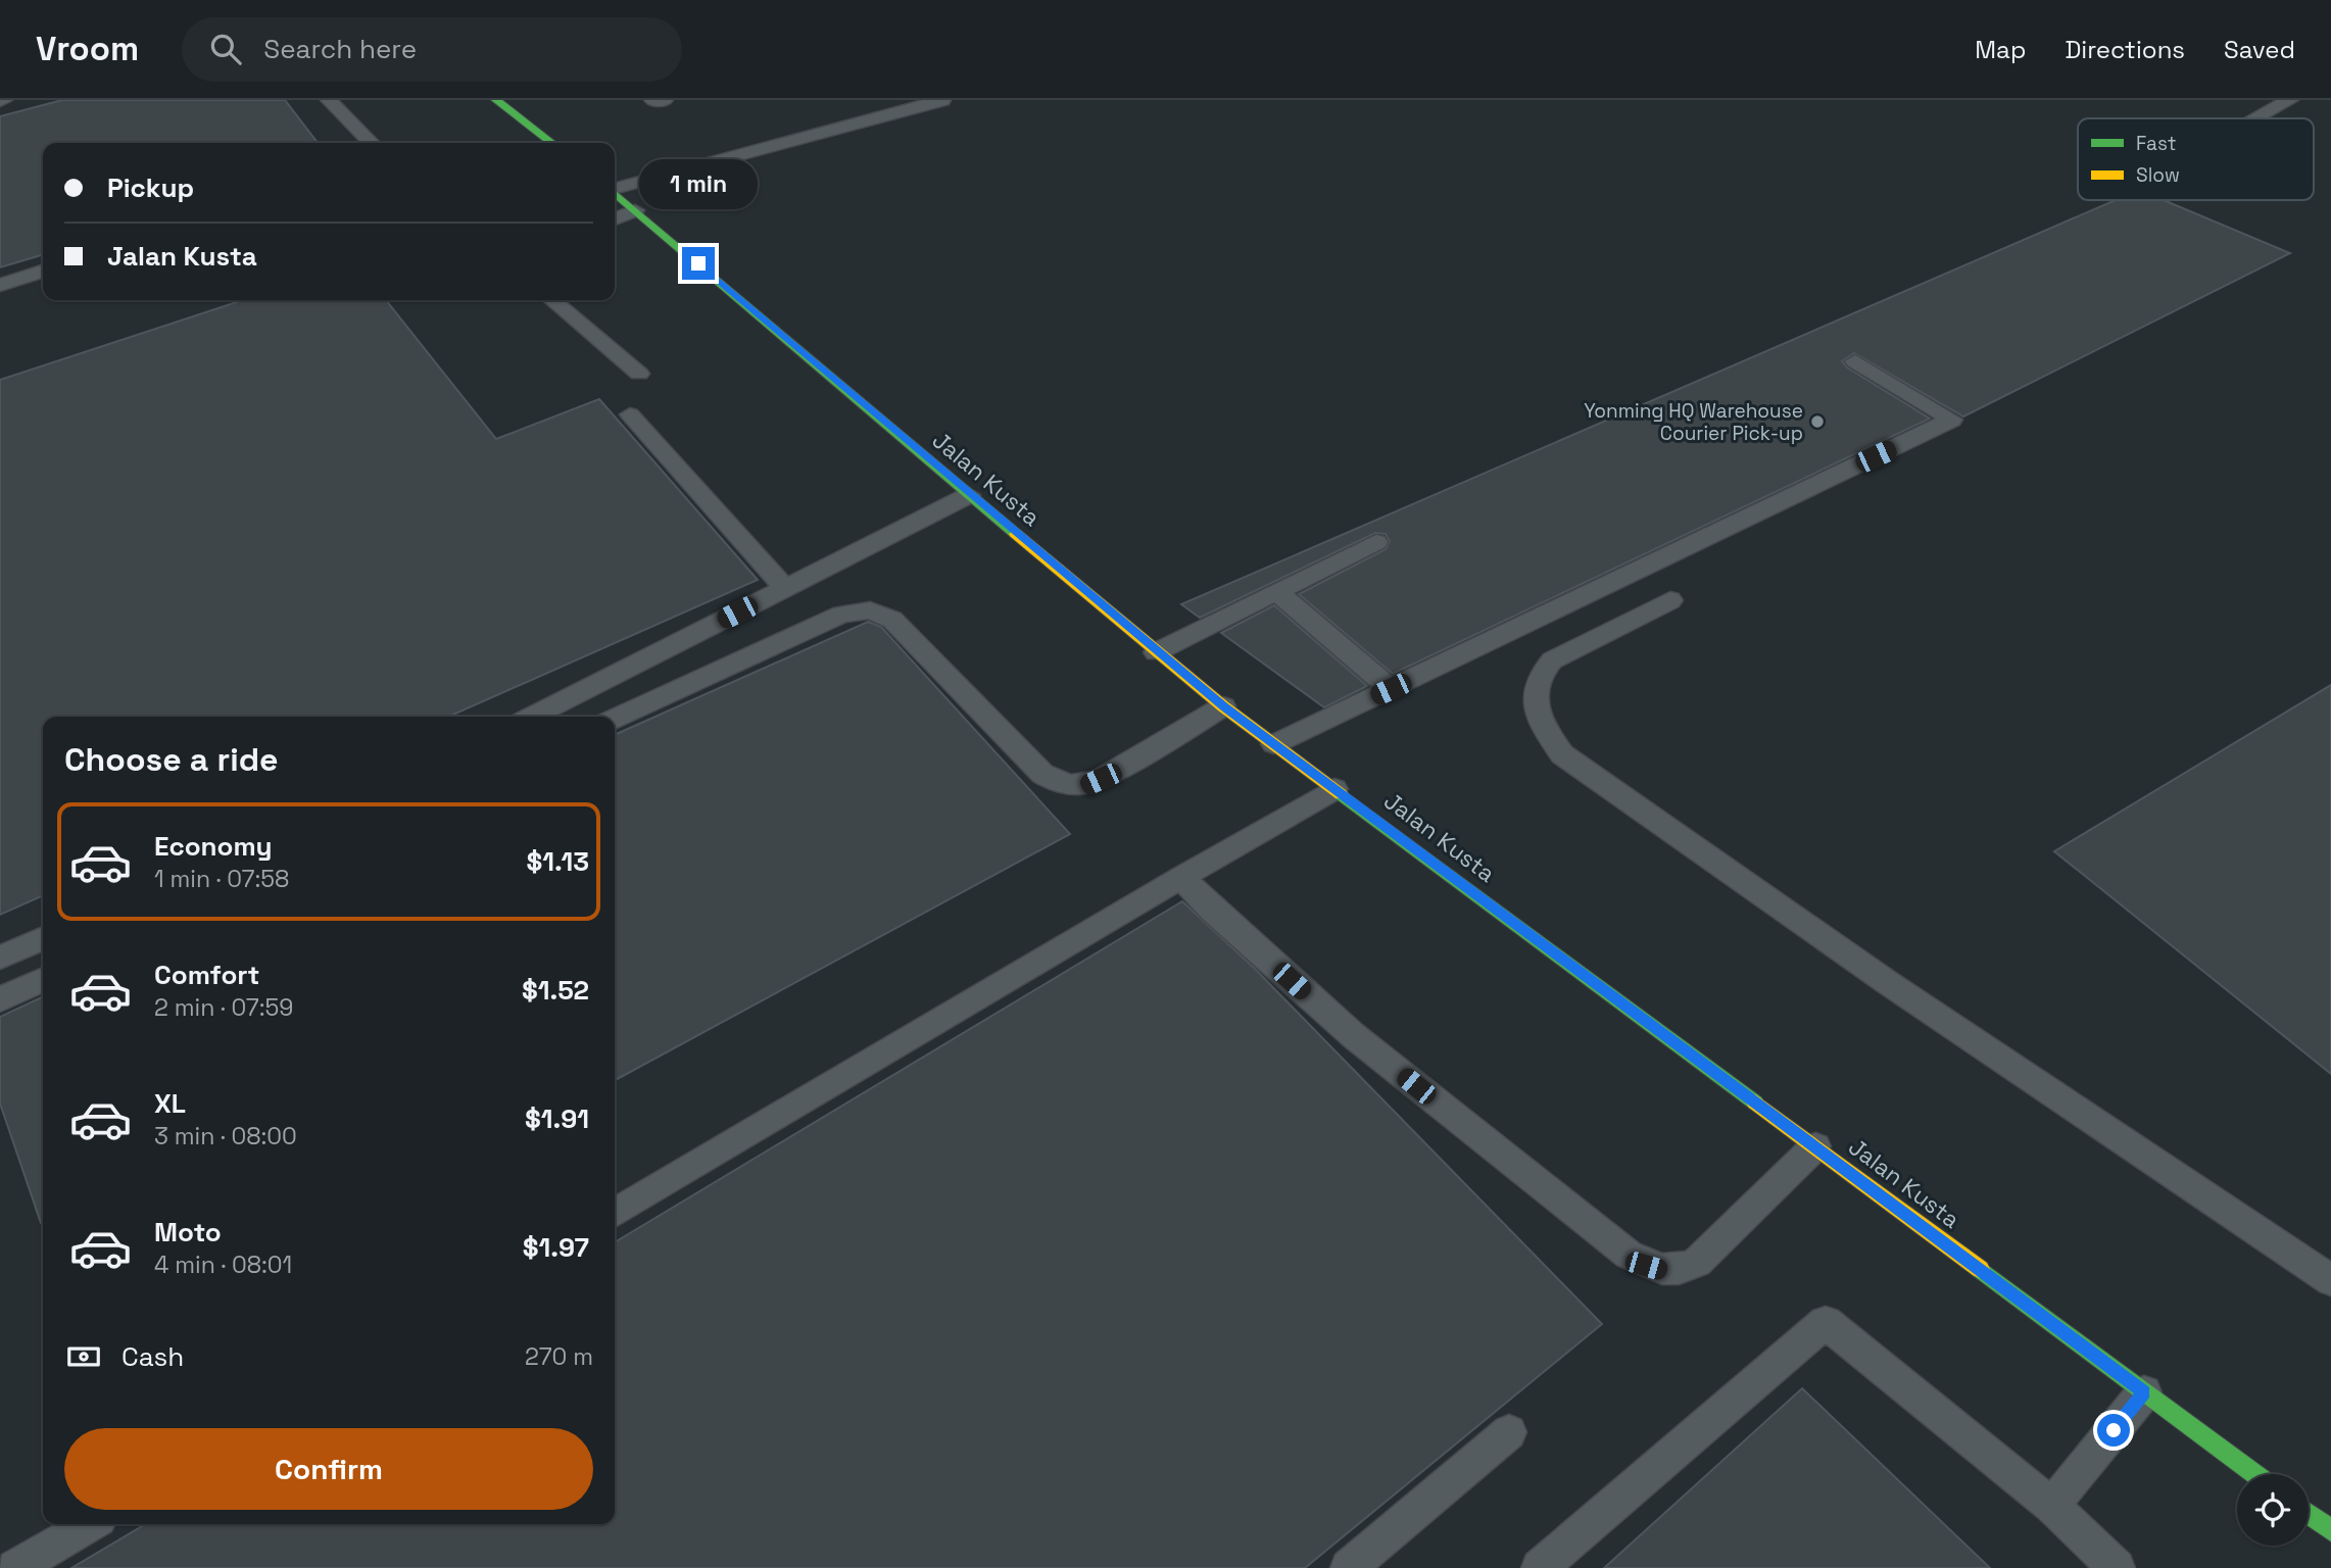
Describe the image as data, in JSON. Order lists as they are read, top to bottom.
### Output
{
  "streets": {
    "street": ["Jalan Kusta"]
  },
  "places": ["Yonming HQ Warehouse Courier Pick-up"],
  "legend": ["Fast", "Slow"],
  "page": {
    "header": "Vroom",
    "search": "Search here",
    "nav": ["Map", "Directions", "Saved"],
    "banner": ["Pickup", "Jalan Kusta"],
    "bubble": "1 min",
    "heading": "Choose a ride",
    "list": [
      {
        "name": "Economy",
        "note": "1 min · 07:58",
        "value": "$1.13"
      },
      {
        "name": "Comfort",
        "note": "2 min · 07:59",
        "value": "$1.52"
      },
      {
        "name": "XL",
        "note": "3 min · 08:00",
        "value": "$1.91"
      },
      {
        "name": "Moto",
        "note": "4 min · 08:01",
        "value": "$1.97"
      }
    ],
    "pay": ["Cash", "270 m"],
    "buttons": "Confirm"
  }
}
